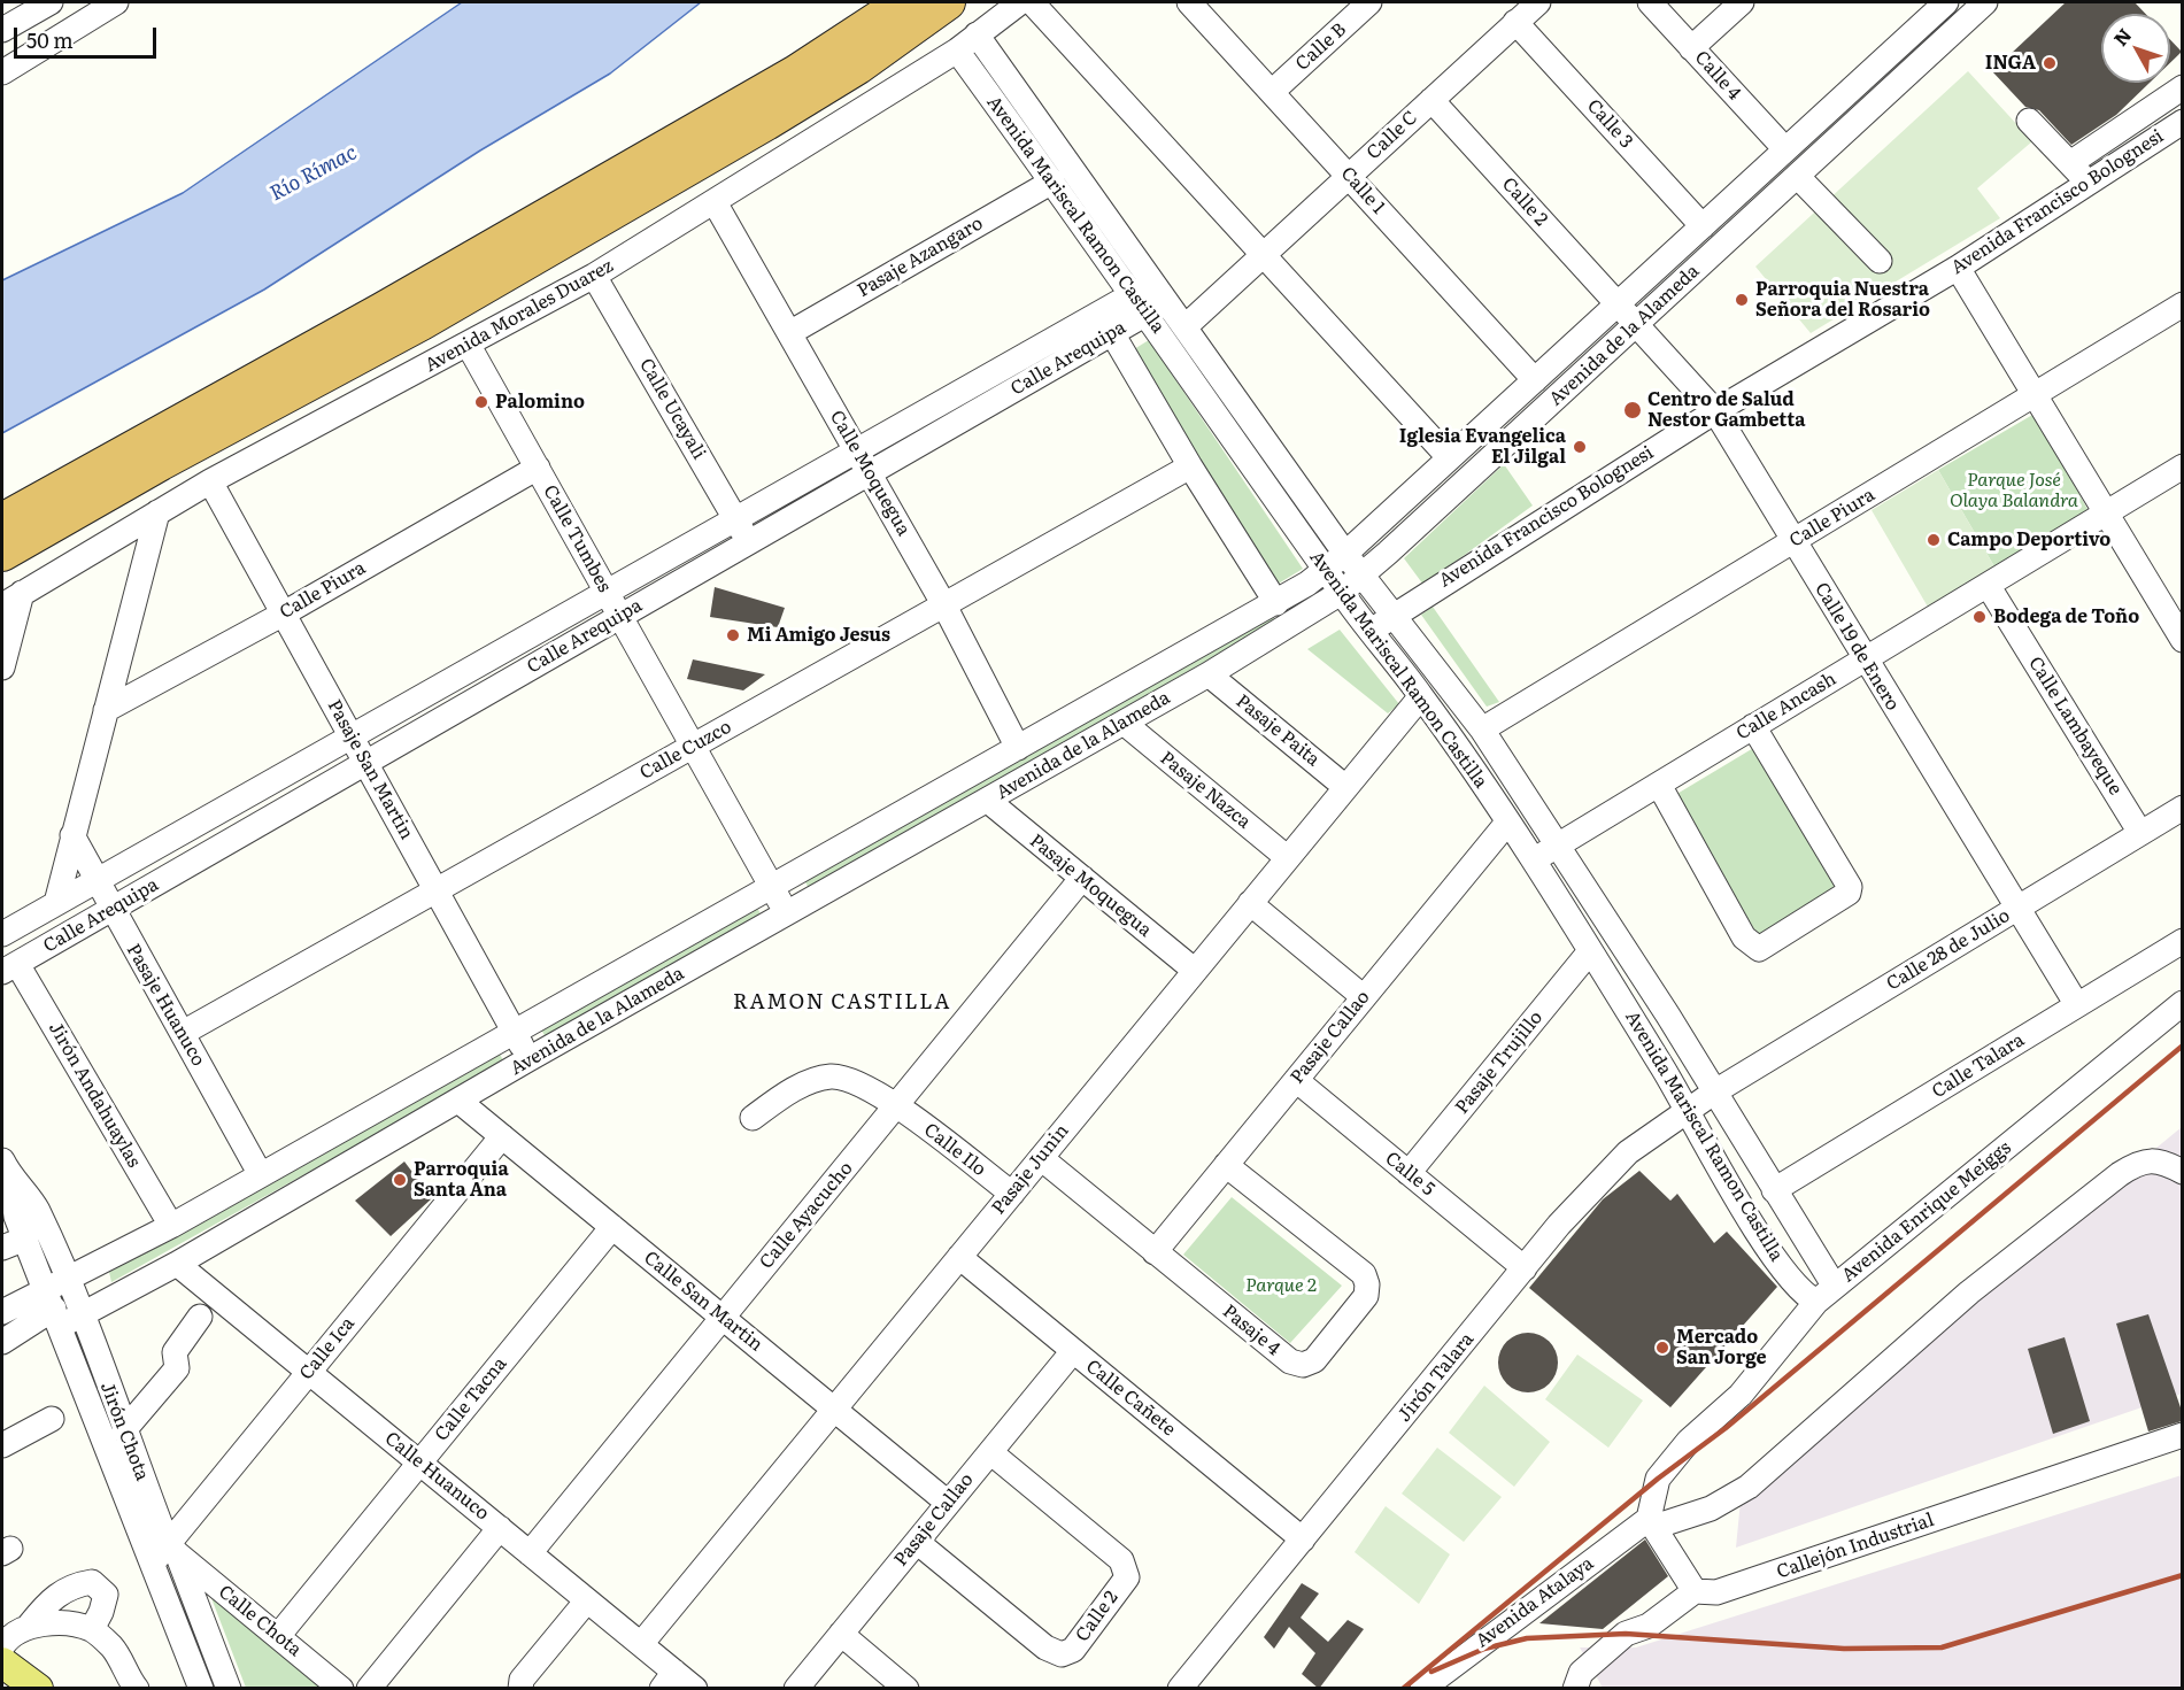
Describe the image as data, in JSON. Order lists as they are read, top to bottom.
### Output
{
  "streets": {
    "street": [
      "Calle B",
      "Calle 4",
      "Calle 3",
      "Calle C",
      "Calle 1",
      "Calle 2",
      "Avenida Francisco Bolognesi",
      "Avenida Mariscal Ramon Castilla",
      "Pasaje Azangaro",
      "Avenida Morales Duarez",
      "Avenida de la Alameda",
      "Calle Arequipa",
      "Calle Ucayali",
      "Calle Moquegua",
      "Calle Piura",
      "Calle Tumbes",
      "Calle 19 de Enero",
      "Calle Ancash",
      "Calle Lambayeque",
      "Pasaje Paita",
      "Calle Cuzco",
      "Pasaje San Martin",
      "Pasaje Nazca",
      "Pasaje Moquegua",
      "Calle 28 de Julio",
      "Pasaje Huanuco",
      "Pasaje Callao",
      "Pasaje Trujillo",
      "Calle Talara",
      "Jirón Andahuaylas",
      "Calle Ilo",
      "Pasaje Junin",
      "Calle 5",
      "Avenida Enrique Meiggs",
      "Calle Ayacucho",
      "Calle San Martin",
      "Pasaje 4",
      "Calle Ica",
      "Jirón Talara",
      "Calle Cañete",
      "Calle Tacna",
      "Jirón Chota",
      "Calle Huanuco",
      "Callejón Industrial",
      "Avenida Atalaya",
      "Calle Chota"
    ]
  },
  "crossings": [
    ["Calle B", "Calle 1"],
    ["Calle 4", "Avenida de la Alameda"],
    ["Calle 3", "Calle C"],
    ["Calle 3", "Avenida de la Alameda"],
    ["Calle C", "Calle 1"],
    ["Calle C", "Calle 2"],
    ["Calle C", "Avenida Mariscal Ramon Castilla"],
    ["Calle 1", "Avenida de la Alameda"],
    ["Calle 2", "Avenida de la Alameda"],
    ["Calle 2", "Calle 19 de Enero"],
    ["Calle 2", "Pasaje Callao"],
    ["Avenida Francisco Bolognesi", "Avenida Mariscal Ramon Castilla"],
    ["Avenida Francisco Bolognesi", "Calle 19 de Enero"],
    ["Avenida Mariscal Ramon Castilla", "Pasaje Azangaro"],
    ["Avenida Mariscal Ramon Castilla", "Avenida Morales Duarez"],
    ["Avenida Mariscal Ramon Castilla", "Avenida de la Alameda"],
    ["Avenida Mariscal Ramon Castilla", "Calle Arequipa"],
    ["Avenida Mariscal Ramon Castilla", "Calle Piura"],
    ["Avenida Mariscal Ramon Castilla", "Calle Ancash"],
    ["Avenida Mariscal Ramon Castilla", "Calle 28 de Julio"],
    ["Avenida Mariscal Ramon Castilla", "Pasaje Callao"],
    ["Avenida Mariscal Ramon Castilla", "Pasaje Trujillo"],
    ["Avenida Mariscal Ramon Castilla", "Calle Talara"],
    ["Avenida Mariscal Ramon Castilla", "Pasaje Junin"],
    ["Avenida Mariscal Ramon Castilla", "Avenida Enrique Meiggs"],
    ["Avenida Mariscal Ramon Castilla", "Jirón Talara"],
    ["Pasaje Azangaro", "Calle Moquegua"],
    ["Avenida Morales Duarez", "Calle Ucayali"],
    ["Avenida Morales Duarez", "Calle Moquegua"],
    ["Avenida Morales Duarez", "Calle Tumbes"],
    ["Avenida Morales Duarez", "Pasaje San Martin"],
    ["Avenida de la Alameda", "Calle Moquegua"],
    ["Avenida de la Alameda", "Calle Tumbes"],
    ["Avenida de la Alameda", "Calle 19 de Enero"],
    ["Avenida de la Alameda", "Pasaje Paita"],
    ["Avenida de la Alameda", "Pasaje San Martin"],
    ["Avenida de la Alameda", "Pasaje Nazca"],
    ["Avenida de la Alameda", "Pasaje Moquegua"],
    ["Avenida de la Alameda", "Pasaje Huanuco"],
    ["Avenida de la Alameda", "Jirón Andahuaylas"],
    ["Avenida de la Alameda", "Calle San Martin"],
    ["Avenida de la Alameda", "Jirón Chota"],
    ["Avenida de la Alameda", "Calle Huanuco"],
    ["Calle Arequipa", "Calle Ucayali"],
    ["Calle Arequipa", "Calle Moquegua"],
    ["Calle Arequipa", "Calle Tumbes"],
    ["Calle Arequipa", "Pasaje San Martin"],
    ["Calle Arequipa", "Pasaje Huanuco"],
    ["Calle Arequipa", "Jirón Andahuaylas"],
    ["Calle Moquegua", "Calle Cuzco"],
    ["Calle Piura", "Calle Tumbes"],
    ["Calle Piura", "Calle 19 de Enero"],
    ["Calle Piura", "Pasaje San Martin"],
    ["Calle Tumbes", "Calle Cuzco"],
    ["Calle 19 de Enero", "Calle Ancash"],
    ["Calle 19 de Enero", "Calle 28 de Julio"],
    ["Calle 19 de Enero", "Calle Talara"],
    ["Calle Ancash", "Calle Lambayeque"],
    ["Calle Lambayeque", "Calle 28 de Julio"],
    ["Pasaje Paita", "Pasaje Junin"],
    ["Calle Cuzco", "Pasaje San Martin"],
    ["Calle Cuzco", "Pasaje Huanuco"],
    ["Pasaje Nazca", "Pasaje Junin"],
    ["Pasaje Moquegua", "Pasaje Junin"],
    ["Pasaje Moquegua", "Calle Ayacucho"],
    ["Calle 28 de Julio", "Jirón Talara"],
    ["Pasaje Callao", "Calle 5"],
    ["Pasaje Callao", "Calle San Martin"],
    ["Pasaje Callao", "Pasaje 4"],
    ["Pasaje Callao", "Calle Cañete"],
    ["Pasaje Trujillo", "Calle 5"],
    ["Calle Ilo", "Pasaje Junin"],
    ["Calle Ilo", "Calle Ayacucho"],
    ["Pasaje Junin", "Calle San Martin"],
    ["Pasaje Junin", "Pasaje 4"],
    ["Pasaje Junin", "Calle Cañete"],
    ["Pasaje Junin", "Calle Huanuco"],
    ["Calle 5", "Jirón Talara"],
    ["Avenida Enrique Meiggs", "Avenida Atalaya"],
    ["Calle Ayacucho", "Calle San Martin"],
    ["Calle Ayacucho", "Calle Huanuco"],
    ["Calle San Martin", "Calle Ica"],
    ["Calle San Martin", "Calle Tacna"],
    ["Calle Ica", "Jirón Chota"],
    ["Calle Ica", "Calle Huanuco"],
    ["Calle Ica", "Calle Chota"],
    ["Jirón Talara", "Calle Cañete"],
    ["Calle Tacna", "Calle Huanuco"],
    ["Calle Tacna", "Calle Chota"],
    ["Jirón Chota", "Calle Chota"]
  ],
  "districts": ["RAMON CASTILLA"],
  "water": ["Río Rímac"],
  "parks": ["Parque José Olaya Balandra", "Parque 2"],
  "places": [
    "INGA",
    "Parroquia Nuestra Señora del Rosario",
    "Palomino",
    "Centro de Salud Nestor Gambetta",
    "Iglesia Evangelica El Jilgal",
    "Campo Deportivo",
    "Bodega de Toño",
    "Mi Amigo Jesus",
    "Parroquia Santa Ana",
    "Mercado San Jorge"
  ],
  "scale_bar": "50 m",
  "north": "top left"
}
